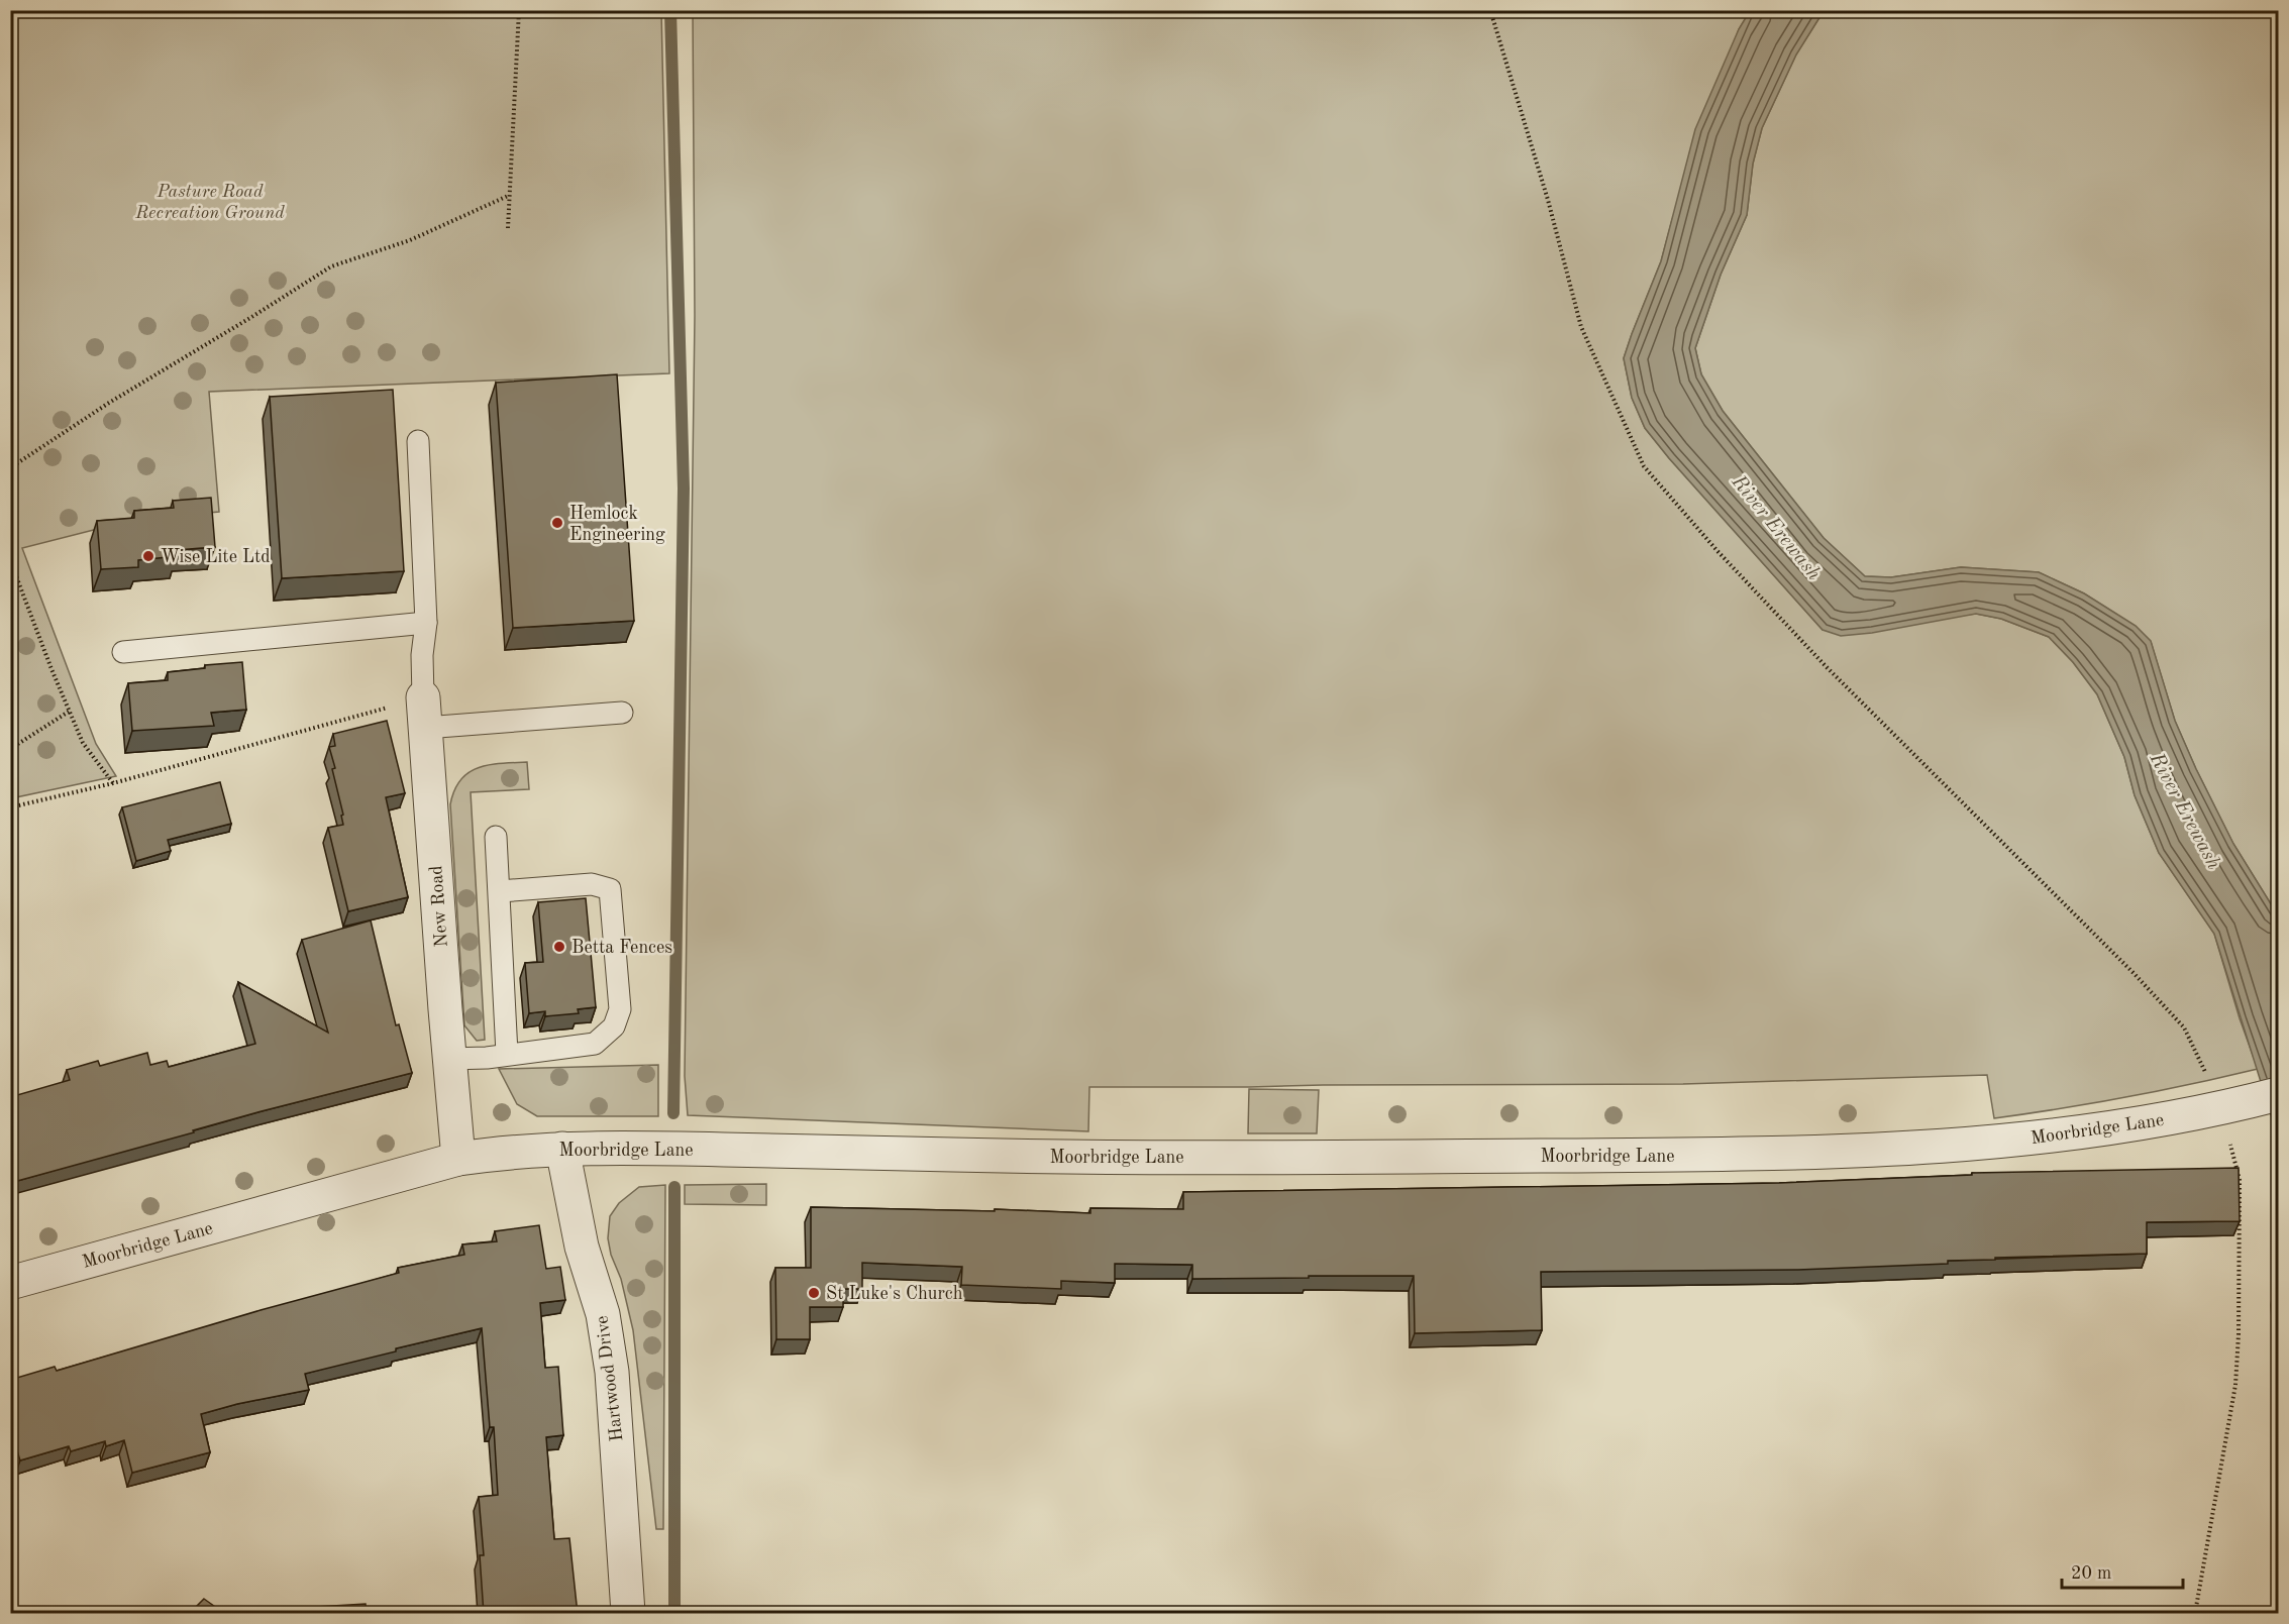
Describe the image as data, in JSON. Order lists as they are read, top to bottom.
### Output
{
  "streets": {
    "street": ["New Road", "Moorbridge Lane", "Hartwood Drive"]
  },
  "crossings": [
    ["New Road", "Moorbridge Lane"],
    ["Moorbridge Lane", "Hartwood Drive"]
  ],
  "water": ["River Erewash"],
  "parks": ["Pasture Road Recreation Ground"],
  "places": [
    "Hemlock Engineering",
    "Wise Lite Ltd",
    "Betta Fences",
    "St Luke's Church"
  ],
  "scale_bar": "20 m"
}
